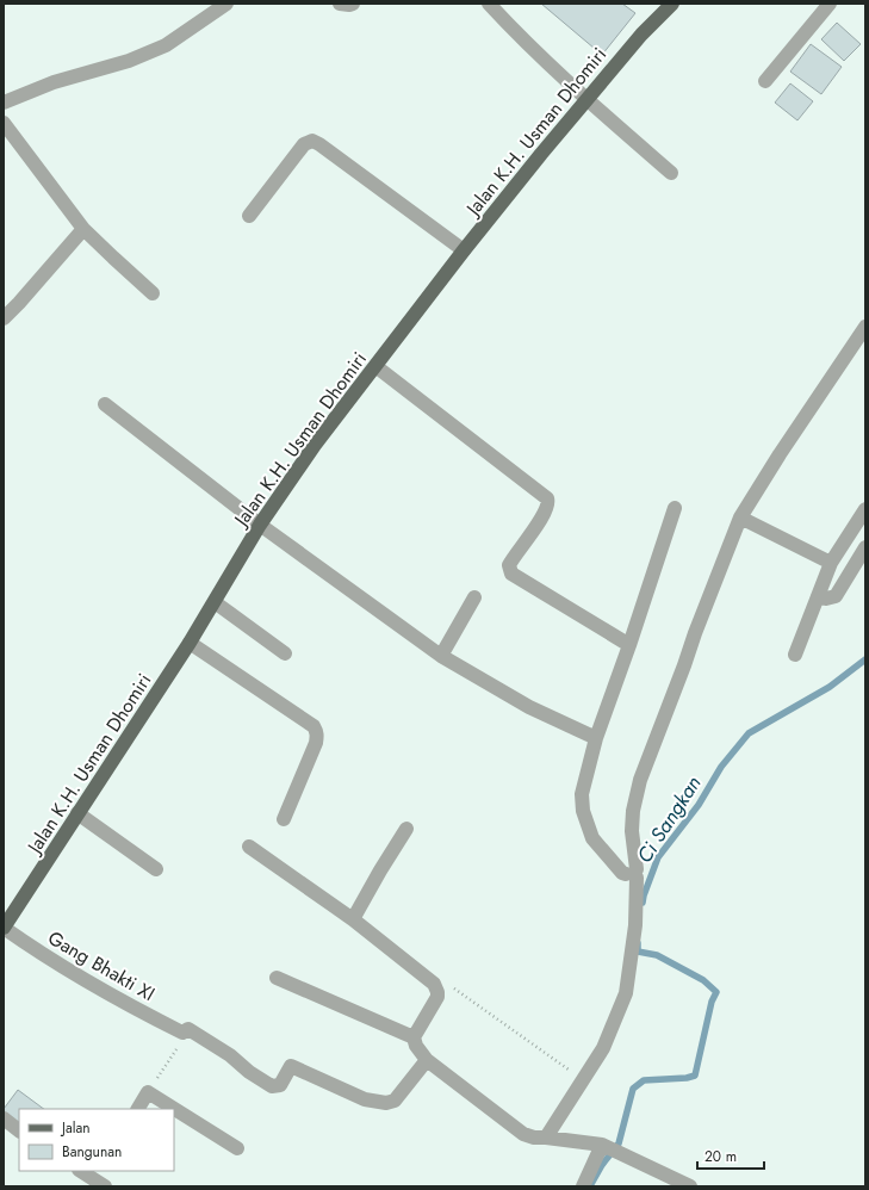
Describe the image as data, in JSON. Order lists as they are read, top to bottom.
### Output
{
  "streets": {
    "main road": ["Jalan K.H. Usman Dhomiri"],
    "street": ["Gang Bhakti XI"]
  },
  "crossings": [
    ["Jalan K.H. Usman Dhomiri", "Gang Bhakti XI"]
  ],
  "water": ["Ci Sangkan"],
  "legend": ["Jalan", "Bangunan"],
  "scale_bar": "20 m"
}
